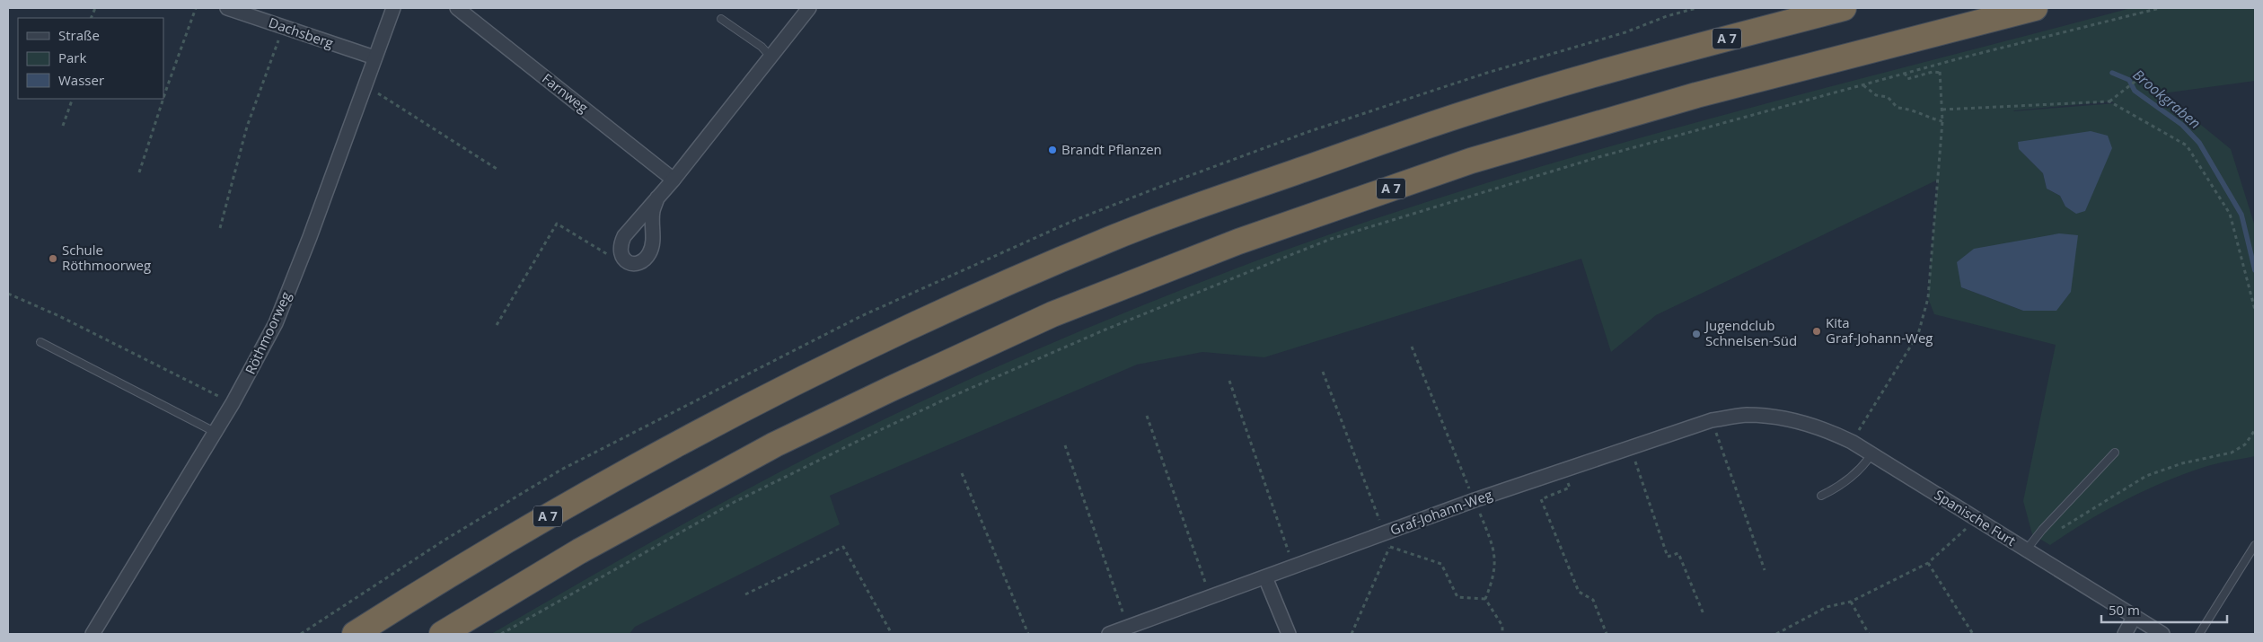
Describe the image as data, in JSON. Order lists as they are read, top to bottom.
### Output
{
  "streets": {
    "highway": ["A 7"],
    "street": [
      "Dachsberg",
      "Farnweg",
      "Röthmoorweg",
      "Graf-Johann-Weg",
      "Spanische Furt"
    ]
  },
  "crossings": [
    ["Dachsberg", "Röthmoorweg"],
    ["Graf-Johann-Weg", "Spanische Furt"]
  ],
  "water": ["Brookgraben"],
  "places": [
    "Brandt Pflanzen",
    "Schule Röthmoorweg",
    "Kita Graf-Johann-Weg",
    "Jugendclub Schnelsen-Süd"
  ],
  "legend": ["Straße", "Park", "Wasser"],
  "scale_bar": "50 m"
}
